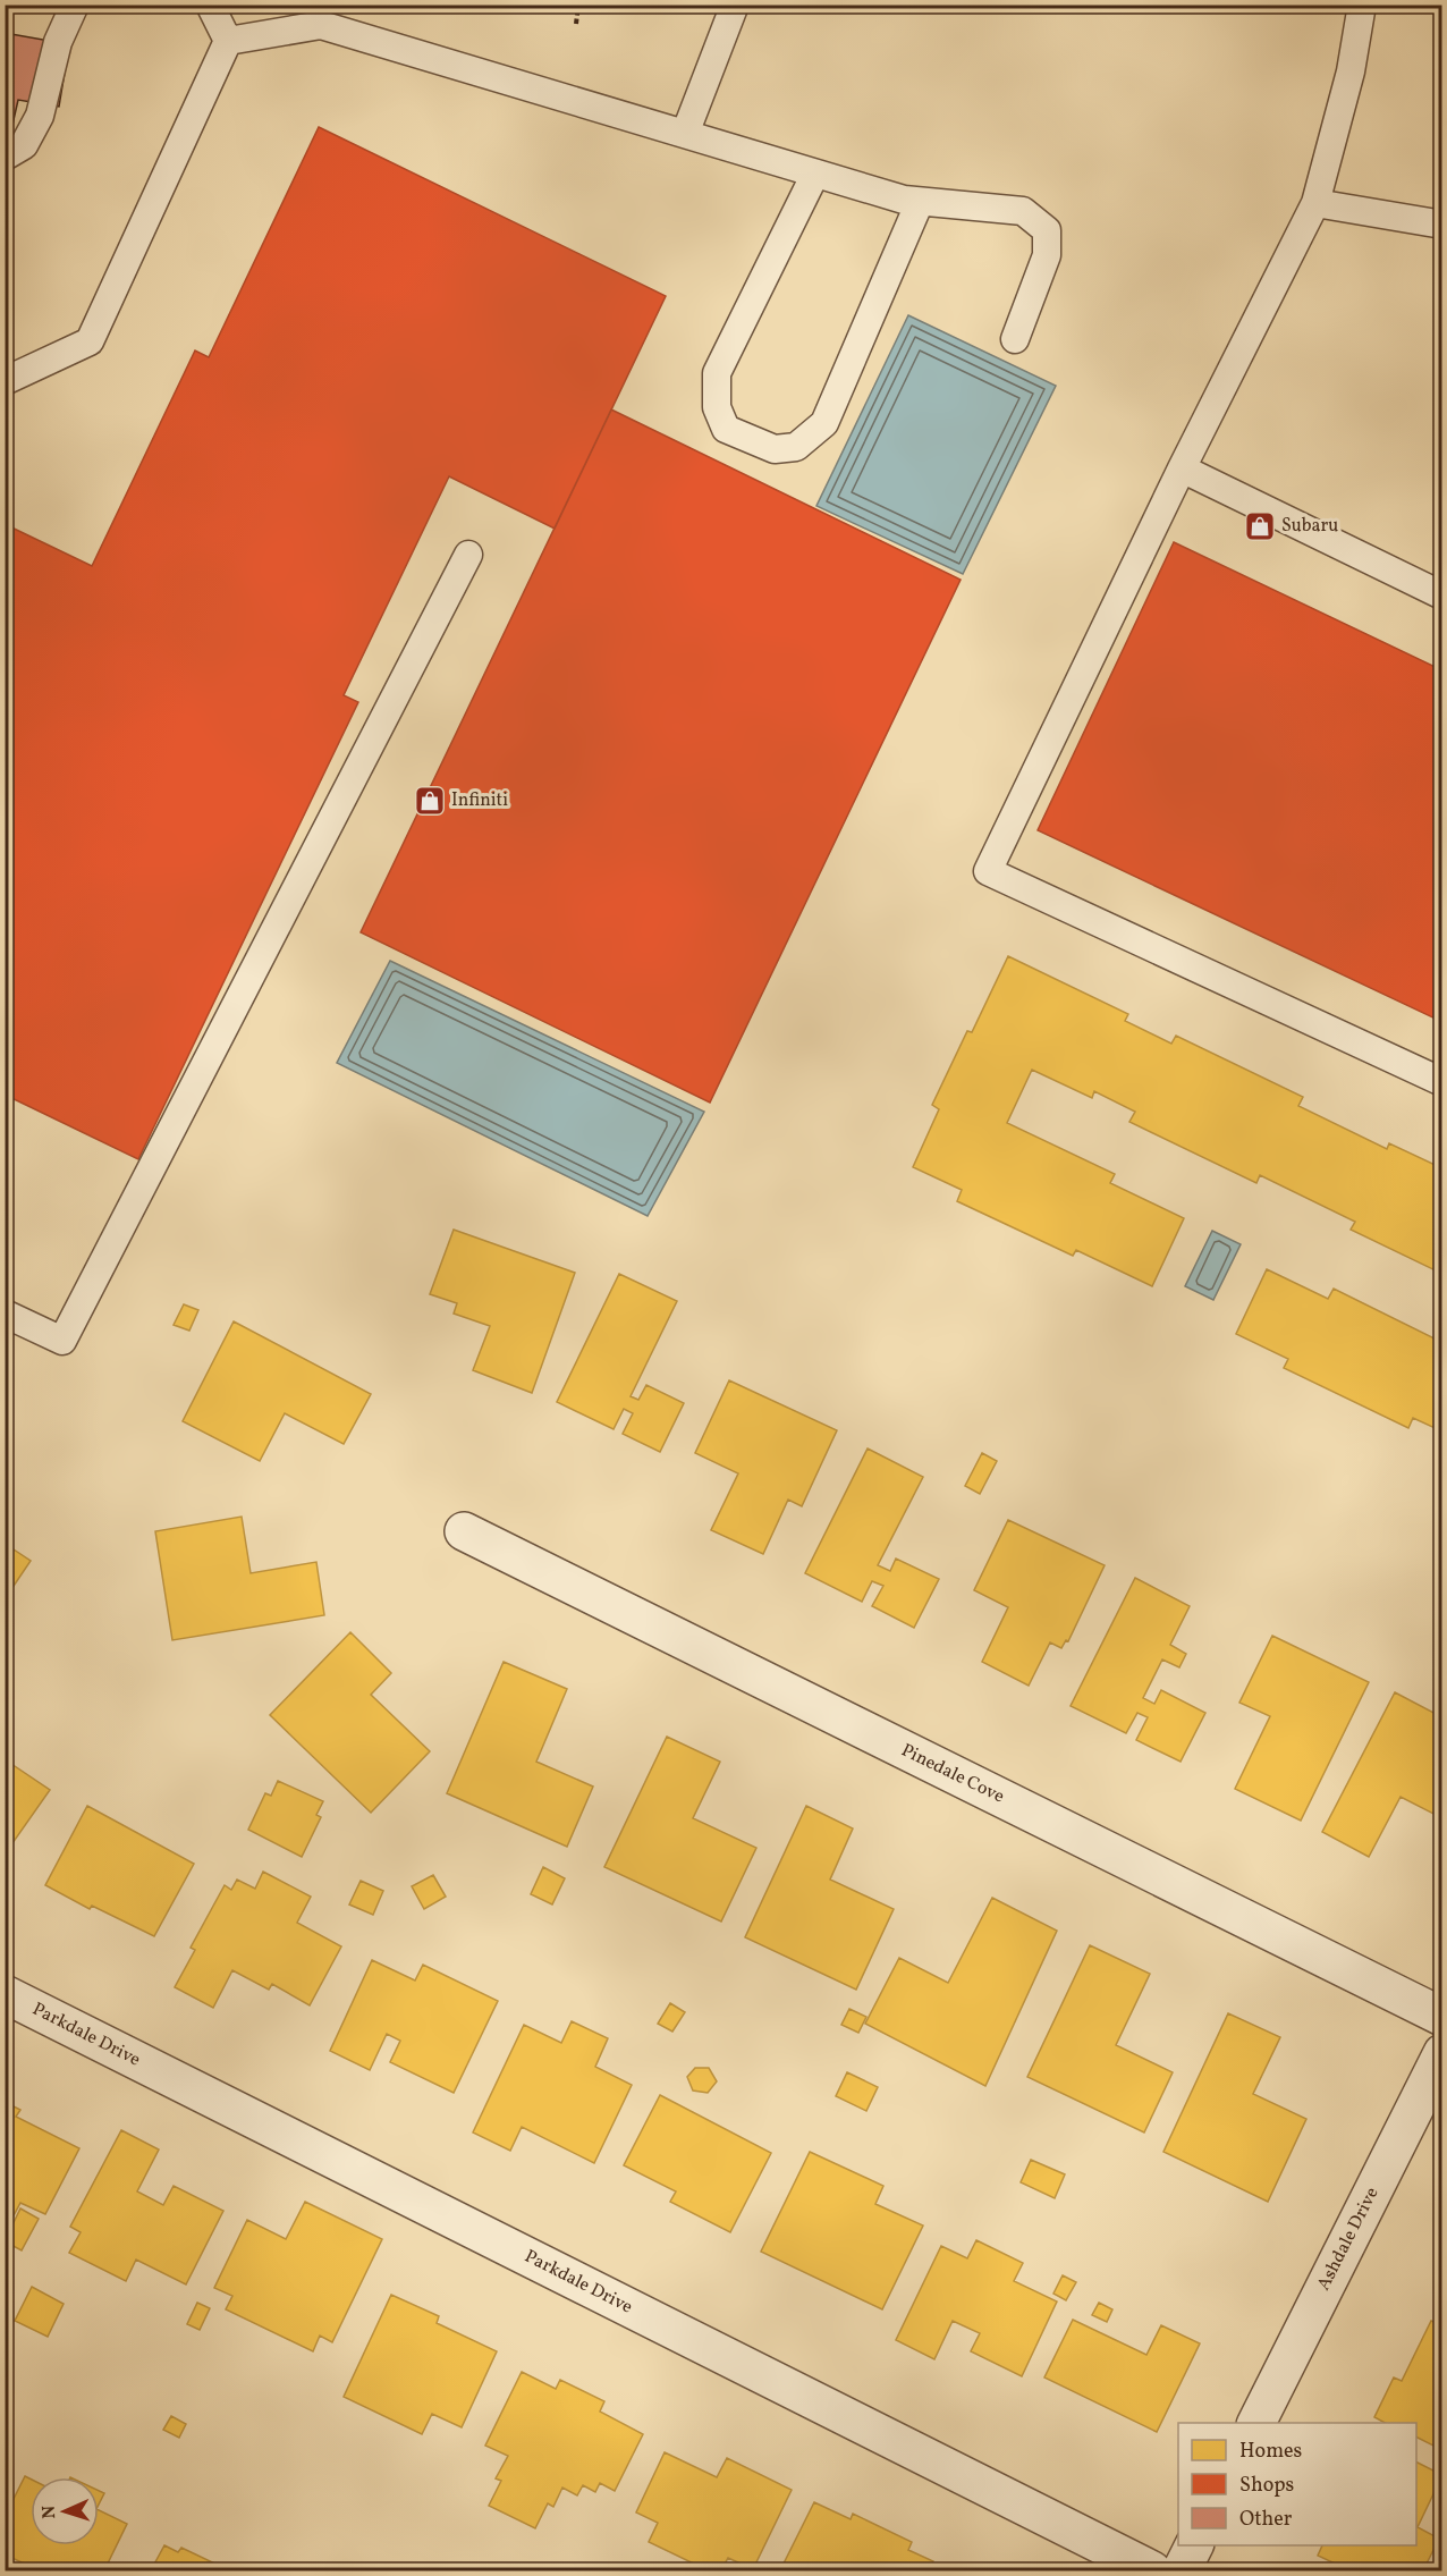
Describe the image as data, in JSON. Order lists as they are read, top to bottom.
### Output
{
  "streets": {
    "street": ["Pinedale Cove", "Parkdale Drive", "Ashdale Drive"]
  },
  "places": {
    "shop": ["Subaru", "Infiniti"]
  },
  "legend": ["Homes", "Shops", "Other"],
  "north": "left"
}
